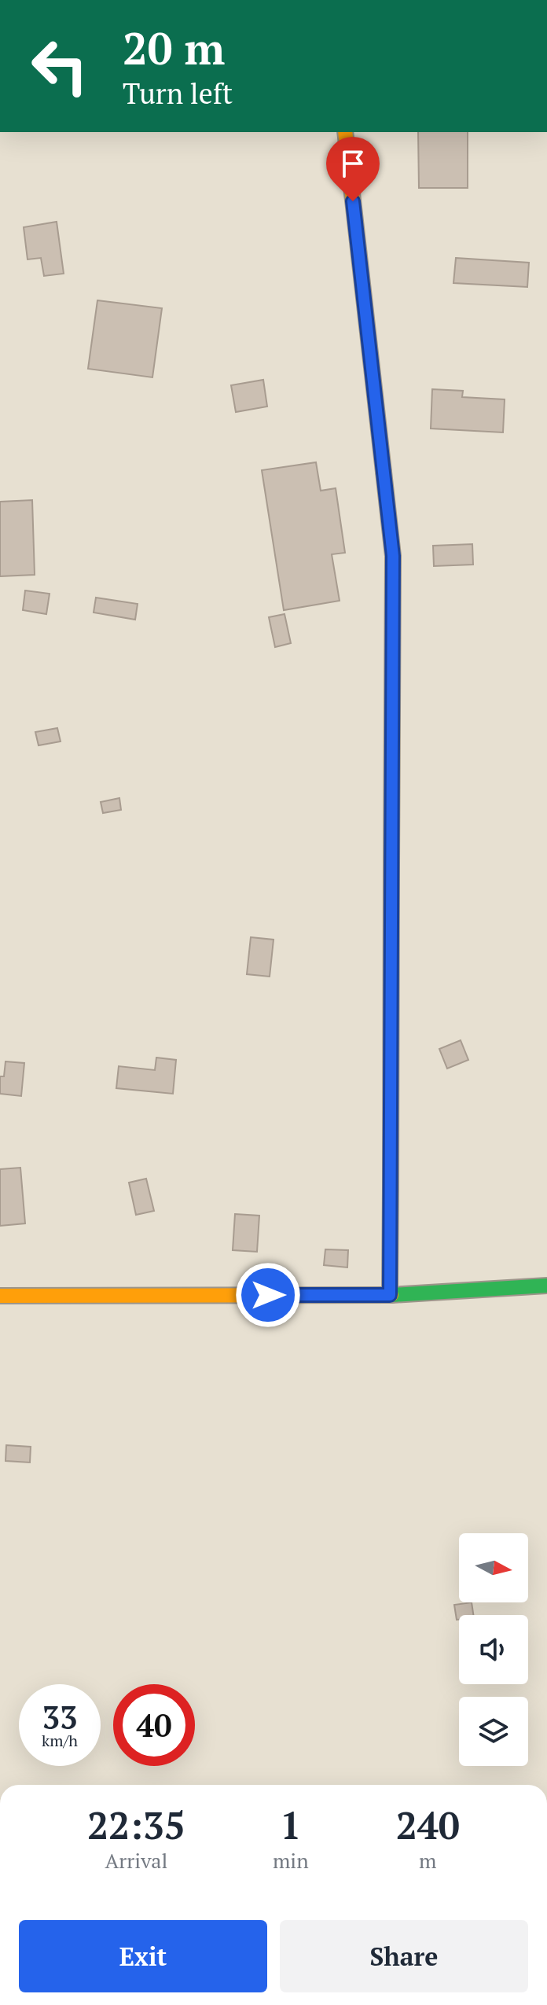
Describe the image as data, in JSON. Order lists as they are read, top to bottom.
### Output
{
  "north": "right",
  "page": {
    "turn": ["20 m", "Turn left"],
    "speed": "33 km/h",
    "limit": "40",
    "eta": [
      "22:35",
      "Arrival",
      "1",
      "min",
      "240",
      "m"
    ],
    "buttons": ["Exit", "Share"]
  }
}
